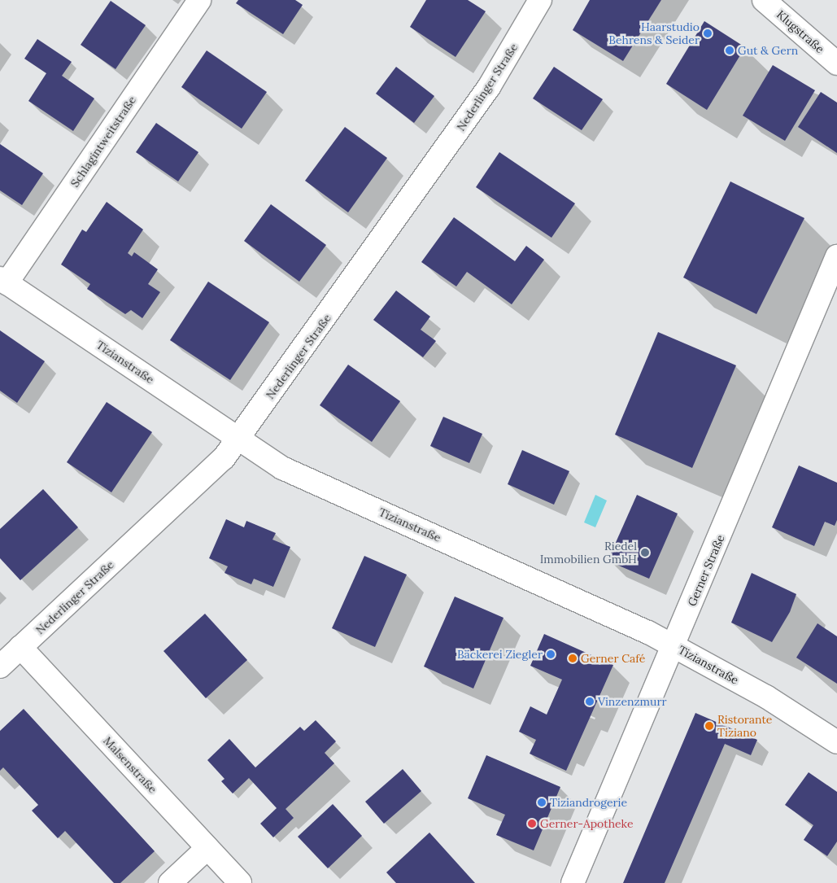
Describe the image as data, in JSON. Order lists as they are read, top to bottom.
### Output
{
  "streets": {
    "street": [
      "Klugstraße",
      "Nederlinger Straße",
      "Schlagintweitstraße",
      "Tizianstraße",
      "Gerner Straße",
      "Malsenstraße"
    ]
  },
  "crossings": [
    ["Nederlinger Straße", "Tizianstraße"],
    ["Nederlinger Straße", "Malsenstraße"],
    ["Schlagintweitstraße", "Tizianstraße"],
    ["Tizianstraße", "Gerner Straße"]
  ],
  "places": [
    "Haarstudio Behrens & Seider",
    "Gut & Gern",
    "Riedel Immobilien GmbH",
    "Bäckerei Ziegler",
    "Gerner Café",
    "Vinzenzmurr",
    "Ristorante Tiziano",
    "Tiziandrogerie",
    "Gerner-Apotheke"
  ]
}
